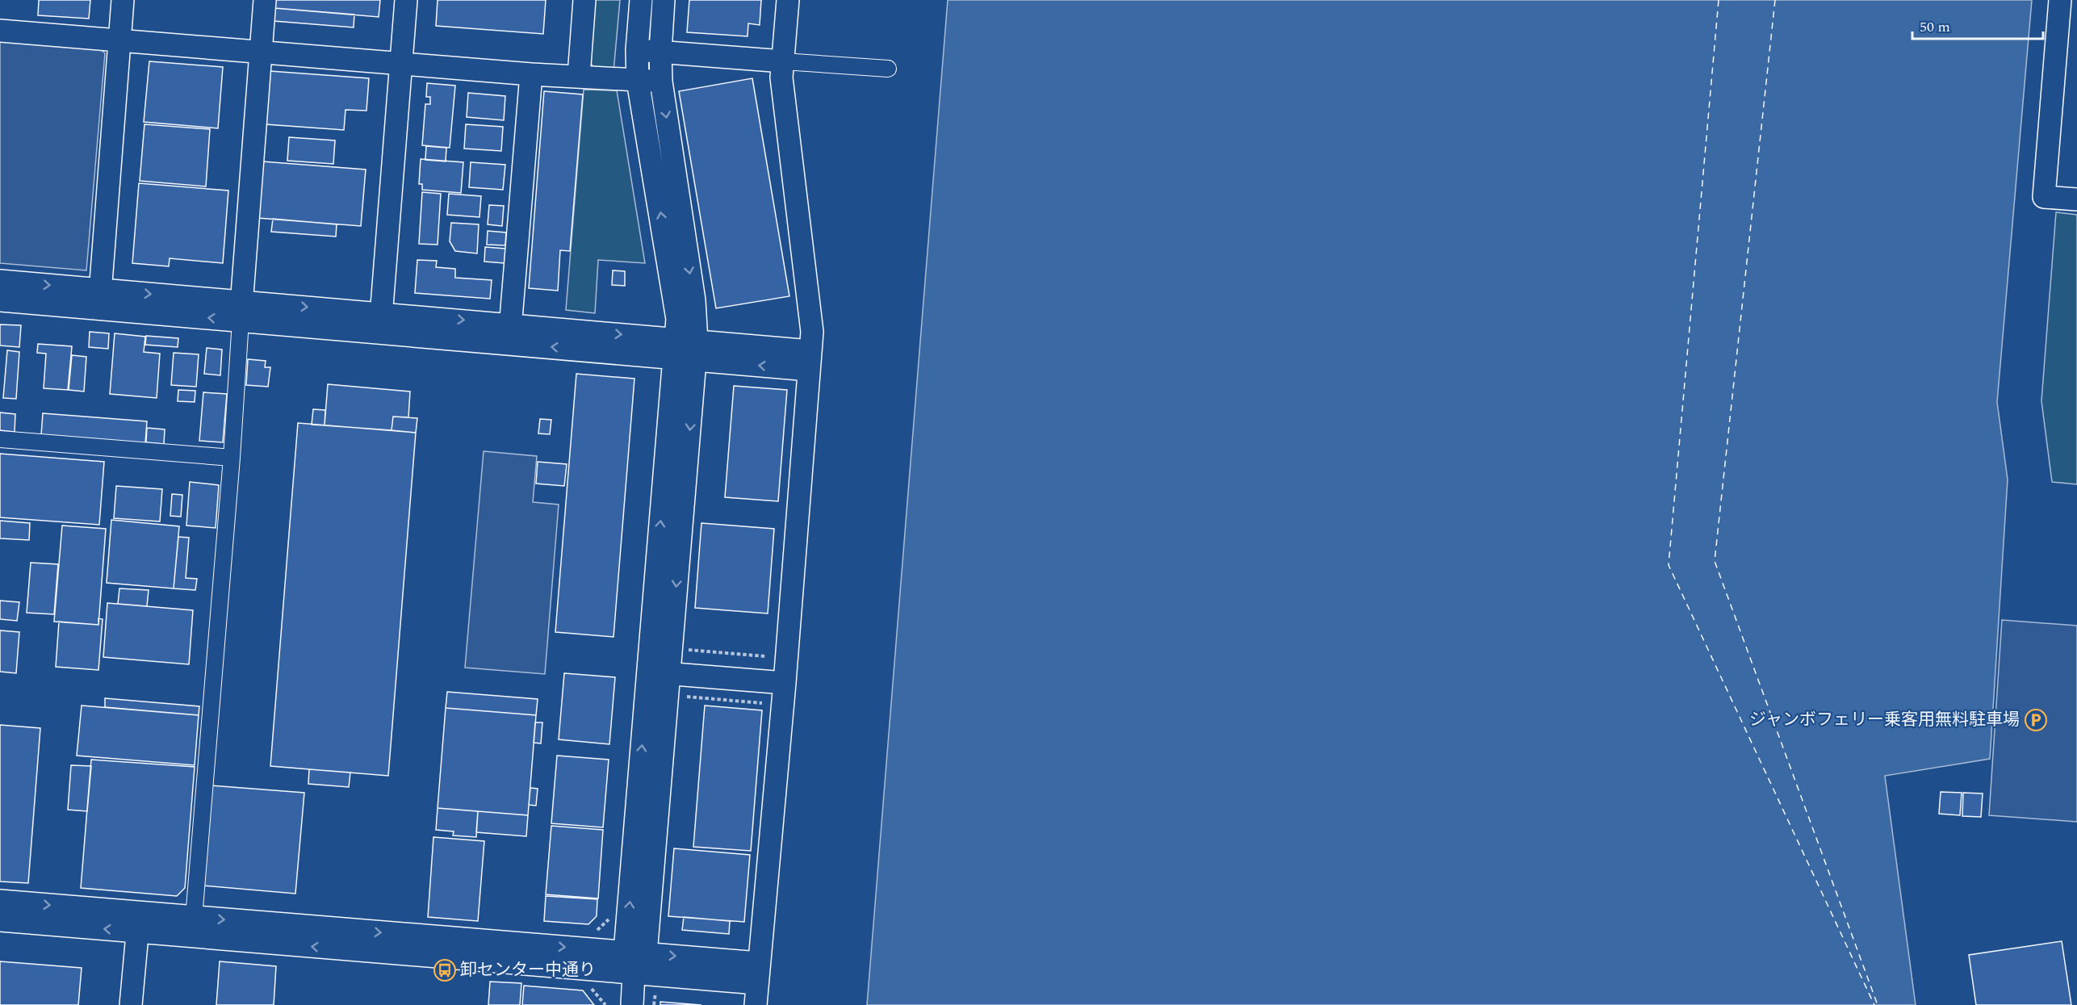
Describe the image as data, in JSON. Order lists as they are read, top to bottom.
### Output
{
  "places": {
    "parking": ["ジャンボフェリー乗客用無料駐車場"],
    "bus stop": ["卸センター中通り"]
  },
  "scale_bar": "50 m"
}
